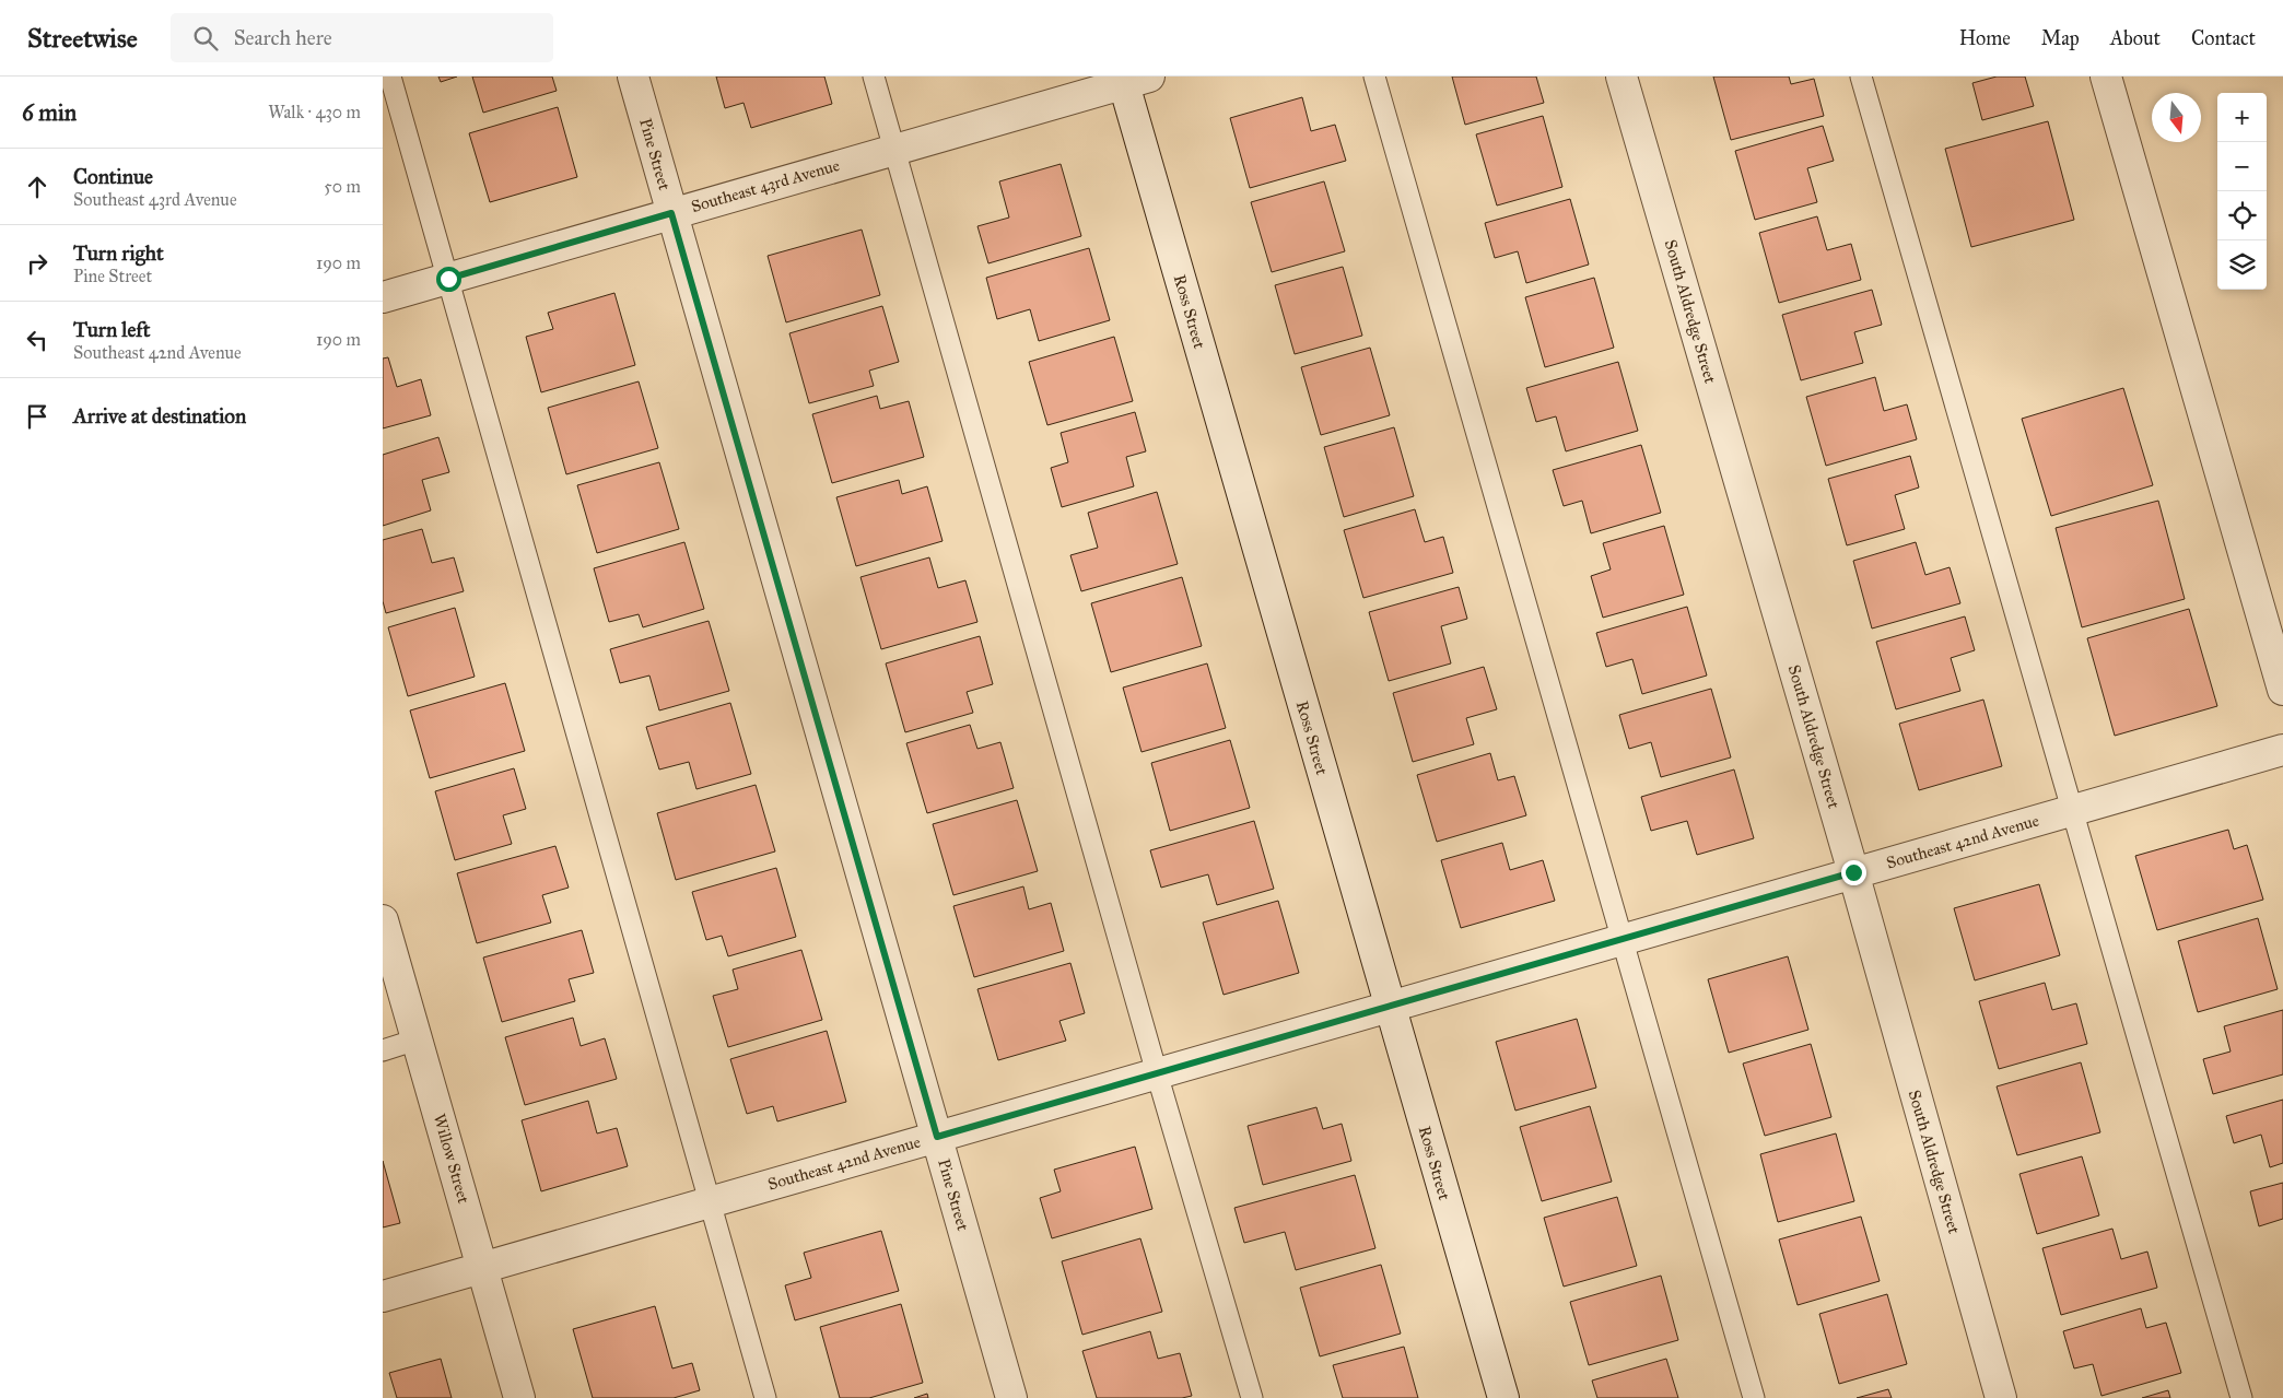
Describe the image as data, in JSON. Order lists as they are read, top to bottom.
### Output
{
  "streets": {
    "street": [
      "Pine Street",
      "Southeast 43rd Avenue",
      "Ross Street",
      "South Aldredge Street",
      "Southeast 42nd Avenue",
      "Willow Street"
    ]
  },
  "crossings": [
    ["Pine Street", "Southeast 43rd Avenue"],
    ["Pine Street", "Southeast 42nd Avenue"],
    ["Southeast 43rd Avenue", "Ross Street"],
    ["Ross Street", "Southeast 42nd Avenue"],
    ["South Aldredge Street", "Southeast 42nd Avenue"],
    ["Southeast 42nd Avenue", "Willow Street"]
  ],
  "north": "bottom",
  "page": {
    "header": "Streetwise",
    "search": "Search here",
    "nav": [
      "Home",
      "Map",
      "About",
      "Contact"
    ],
    "heading": ["6 min", "Walk · 430 m"],
    "map_buttons": ["+", "−"],
    "list": [
      ["Continue", "Southeast 43rd Avenue", "50 m"],
      ["Turn right", "Pine Street", "190 m"],
      ["Turn left", "Southeast 42nd Avenue", "190 m"],
      "Arrive at destination"
    ]
  }
}
